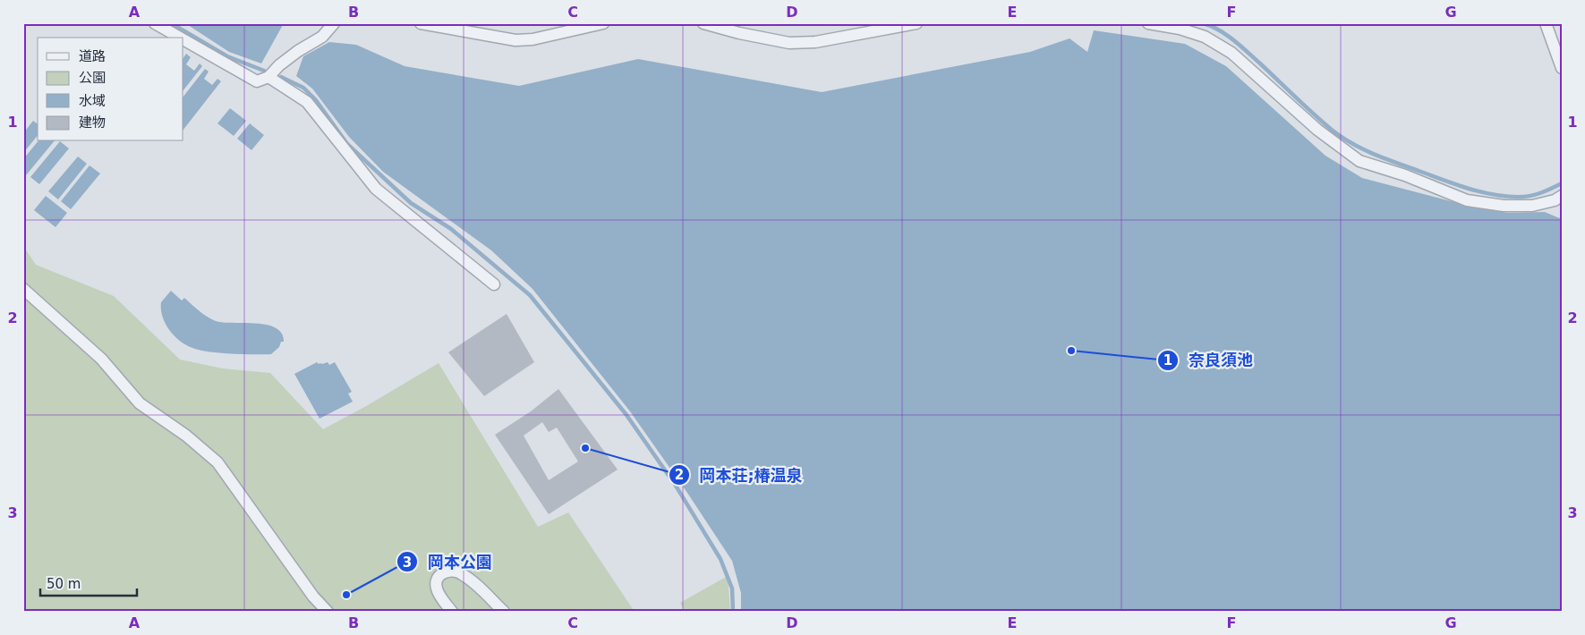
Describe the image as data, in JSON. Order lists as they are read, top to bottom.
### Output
{
  "places": ["奈良須池", "岡本荘;椿温泉", "岡本公園"],
  "legend": [
    "道路",
    "公園",
    "水域",
    "建物"
  ],
  "scale_bar": "50 m",
  "grid": {
    "columns": [
      "A",
      "B",
      "C",
      "D",
      "E",
      "F",
      "G"
    ],
    "rows": ["1", "2", "3"]
  }
}
